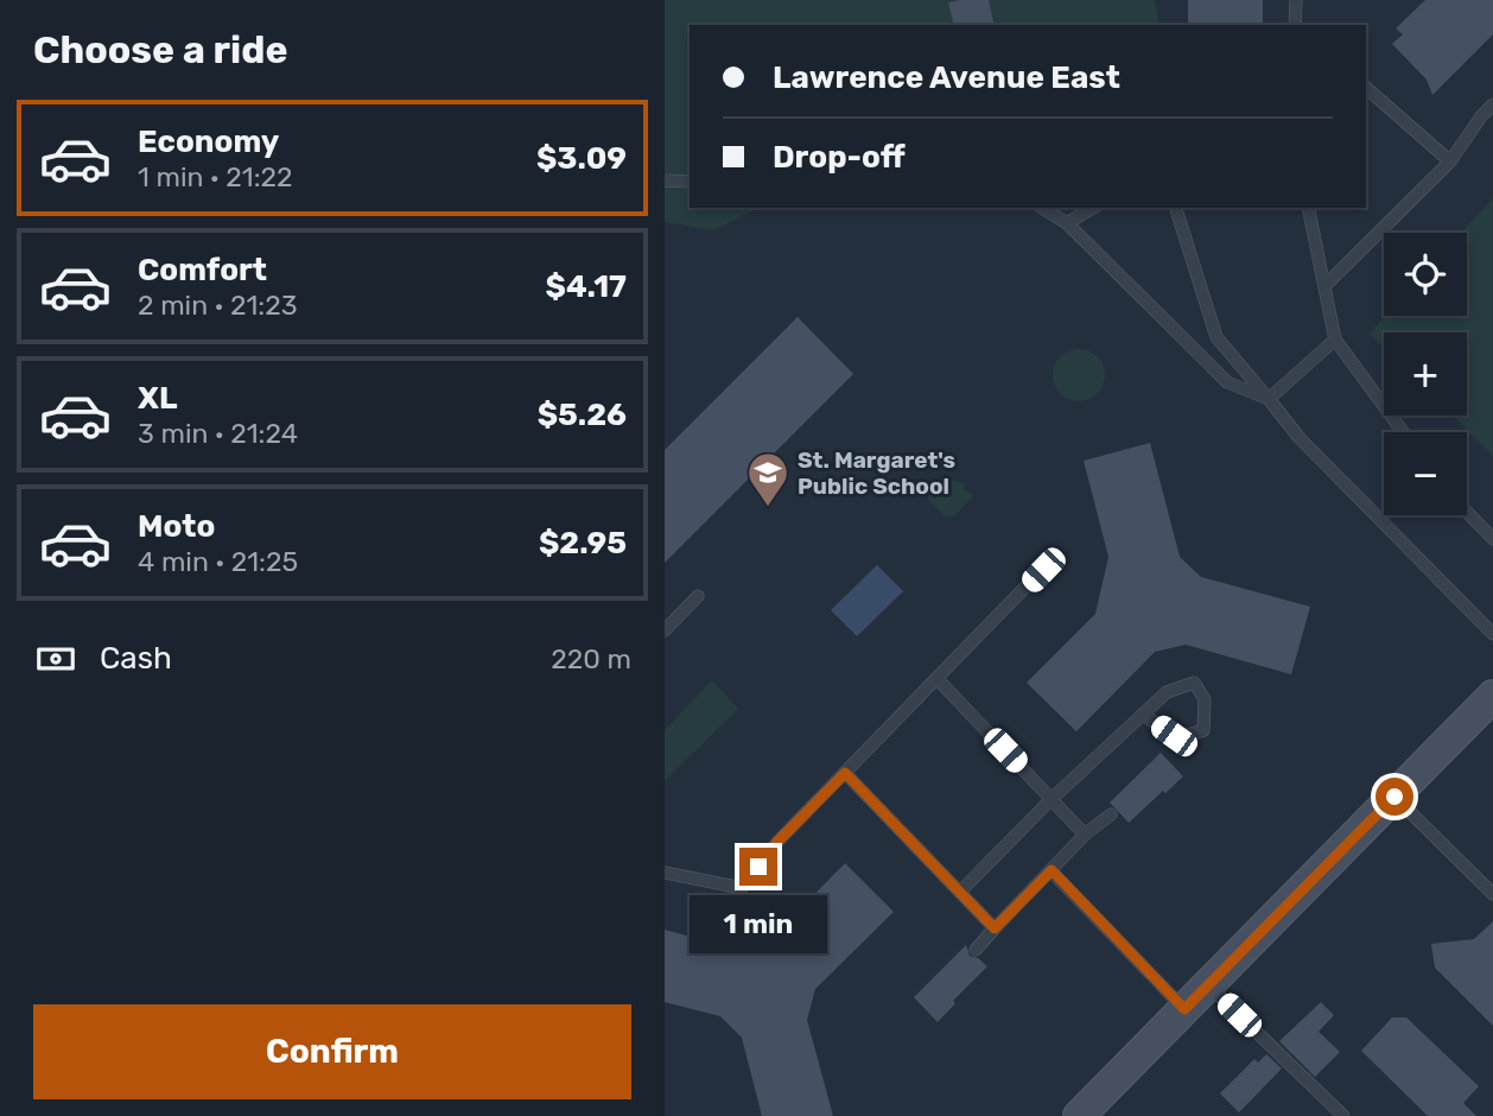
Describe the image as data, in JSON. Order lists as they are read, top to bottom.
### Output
{
  "places": {
    "school or university": ["St. Margaret's Public School"]
  },
  "page": {
    "heading": "Choose a ride",
    "banner": ["Lawrence Avenue East", "Drop-off"],
    "list": [
      {
        "name": "Economy",
        "note": "1 min · 21:22",
        "value": "$3.09"
      },
      {
        "name": "Comfort",
        "note": "2 min · 21:23",
        "value": "$4.17"
      },
      {
        "name": "XL",
        "note": "3 min · 21:24",
        "value": "$5.26"
      },
      {
        "name": "Moto",
        "note": "4 min · 21:25",
        "value": "$2.95"
      }
    ],
    "map_buttons": ["+", "−"],
    "pay": ["Cash", "220 m"],
    "bubble": "1 min",
    "buttons": "Confirm"
  }
}
